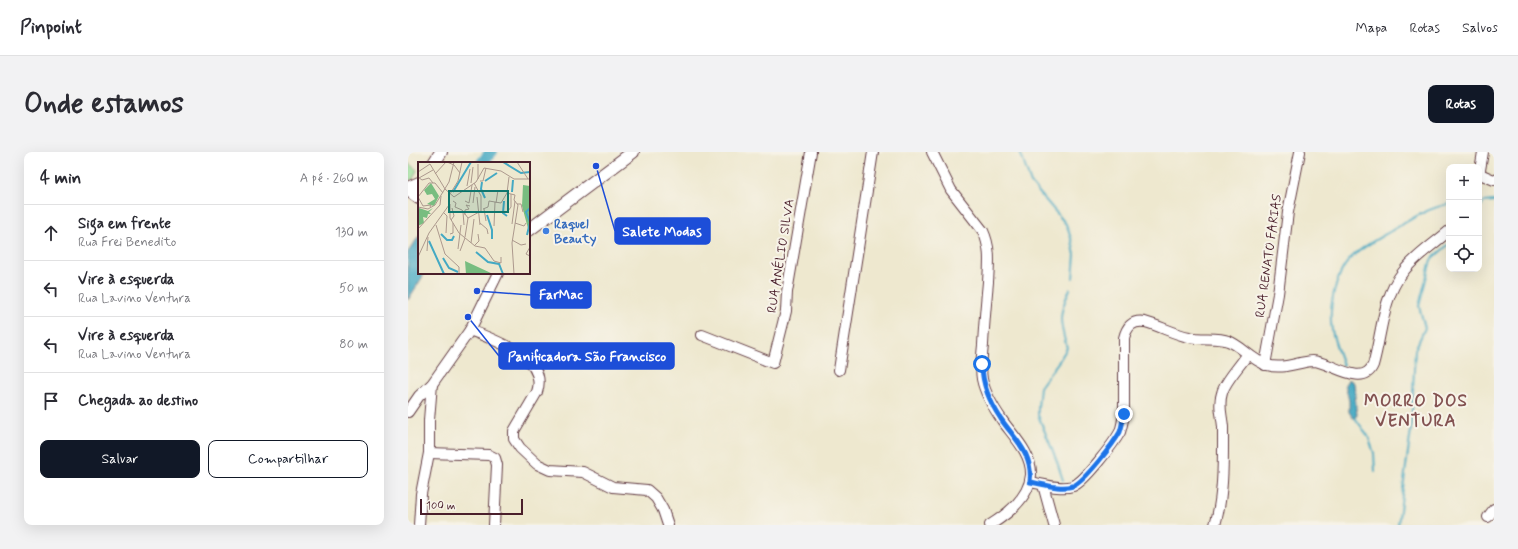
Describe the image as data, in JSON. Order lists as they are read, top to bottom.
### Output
{
  "streets": {
    "street": ["RUA ANÉLIO SILVA", "RUA RENATO FARIAS"]
  },
  "districts": ["MORRO DOS VENTURA"],
  "places": [
    "Salete Modas",
    "Raquel Beauty",
    "FarMac",
    "Panificadora São Francisco"
  ],
  "scale_bar": "100 m",
  "page": {
    "header": "Pinpoint",
    "nav": ["Mapa", "Rotas", "Salvos"],
    "buttons": [
      "Rotas",
      ["Salvar", "Compartilhar"]
    ],
    "title": "Onde estamos",
    "heading": ["4 min", "A pé · 260 m"],
    "map_buttons": ["+", "−"],
    "list": [
      ["Siga em frente", "Rua Frei Benedito", "130 m"],
      ["Vire à esquerda", "Rua Lavino Ventura", "50 m"],
      ["Vire à esquerda", "Rua Lavino Ventura", "80 m"],
      "Chegada ao destino"
    ],
    "scale": "100 m"
  }
}
